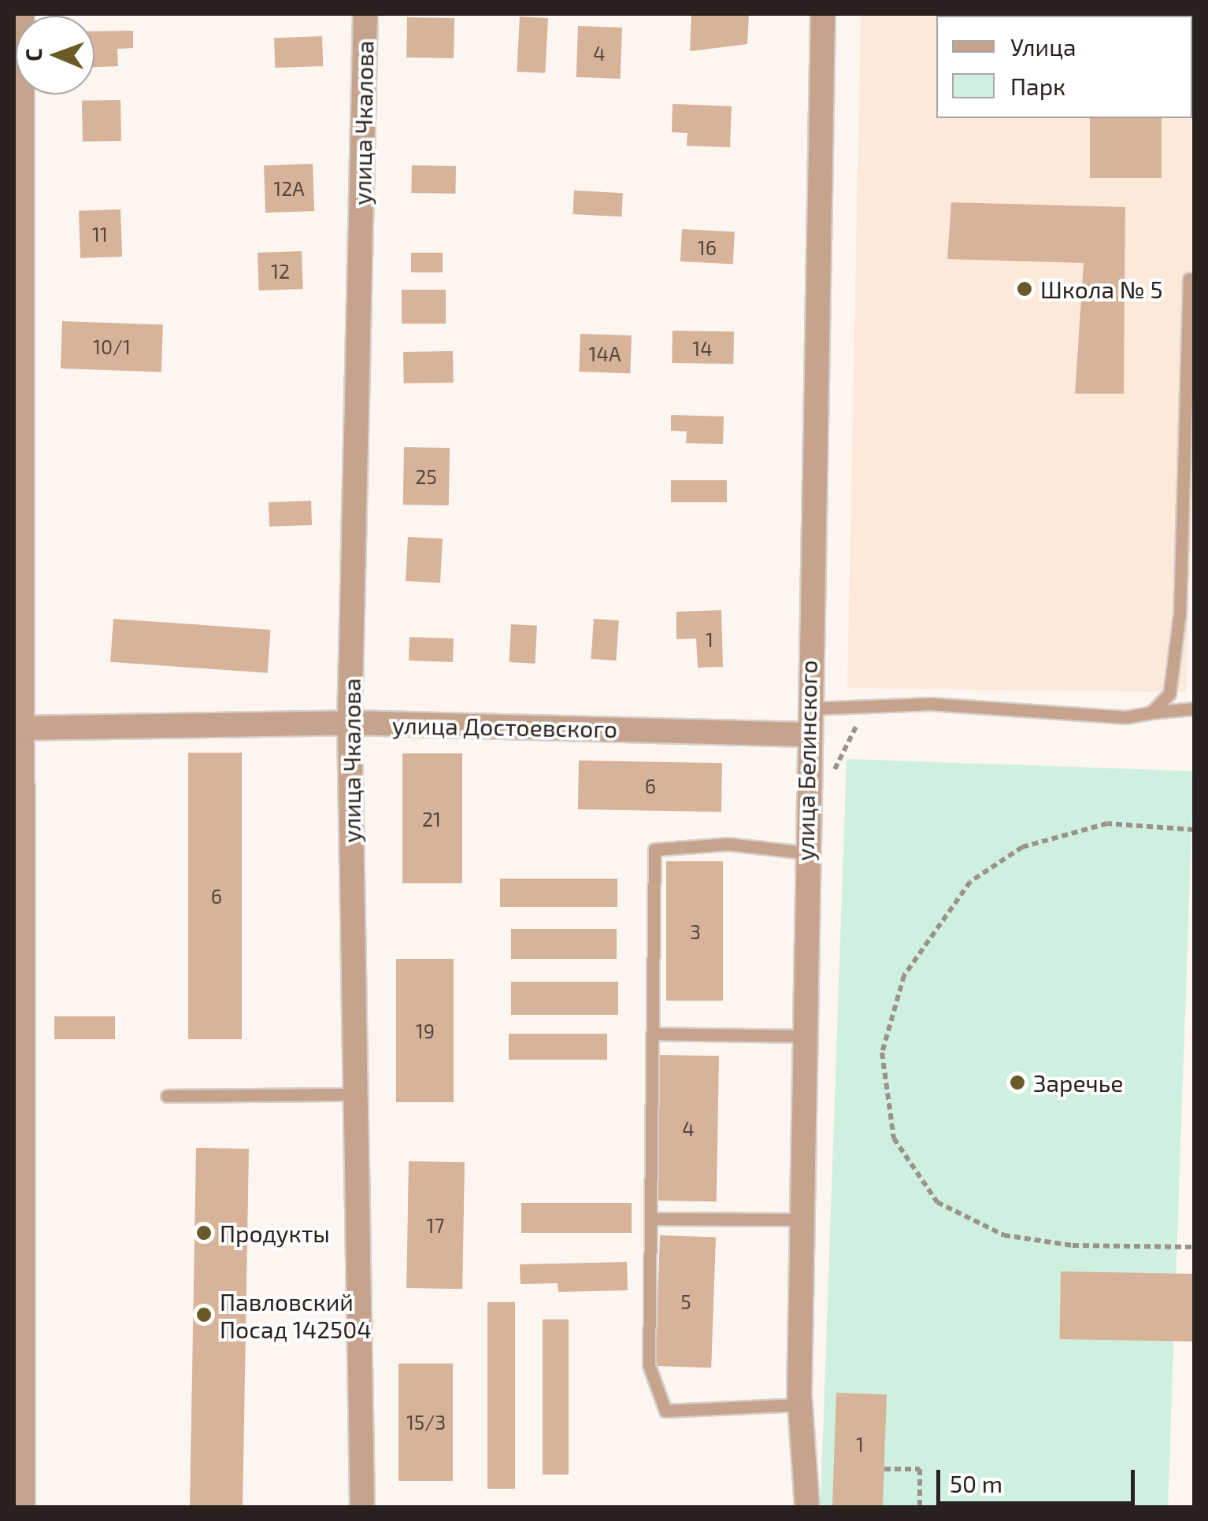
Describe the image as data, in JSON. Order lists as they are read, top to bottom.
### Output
{
  "streets": {
    "street": ["улица Чкалова", "улица Достоевского", "улица Белинского"]
  },
  "crossings": [
    ["улица Чкалова", "улица Достоевского"],
    ["улица Достоевского", "улица Белинского"]
  ],
  "places": [
    "Школа № 5",
    "Заречье",
    "Продукты",
    "Павловский Посад 142504"
  ],
  "house_numbers": [
    "4",
    "12А",
    "11",
    "16",
    "12",
    "10/1",
    "14",
    "14А",
    "25",
    "1",
    "6",
    "21",
    "6",
    "3",
    "19",
    "4",
    "17",
    "5",
    "15/3",
    "1"
  ],
  "legend": ["Улица", "Парк"],
  "scale_bar": "50 m",
  "north": "left"
}
